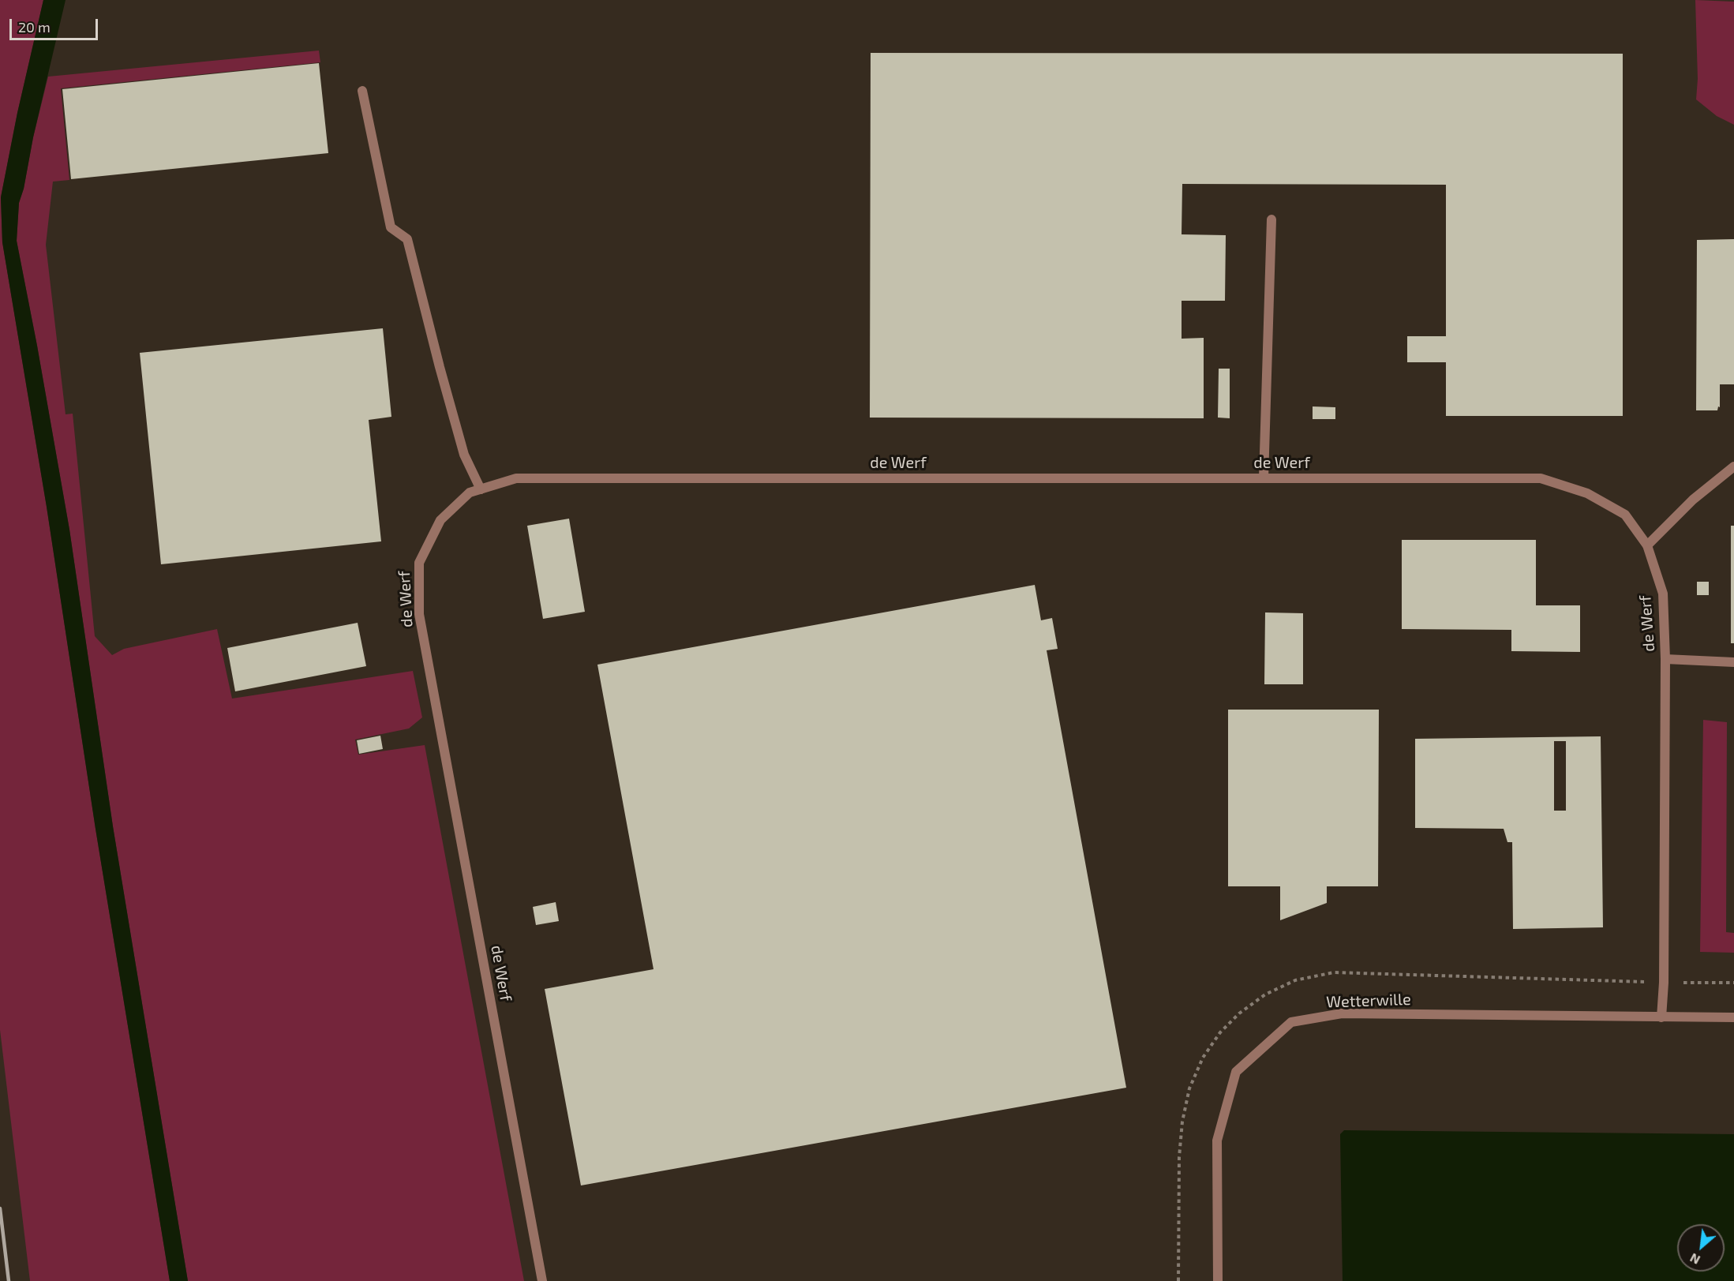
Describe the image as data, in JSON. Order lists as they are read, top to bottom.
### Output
{
  "streets": {
    "street": ["de Werf", "Wetterwille"]
  },
  "crossings": [
    ["de Werf", "Wetterwille"]
  ],
  "scale_bar": "20 m",
  "north": "bottom left"
}
